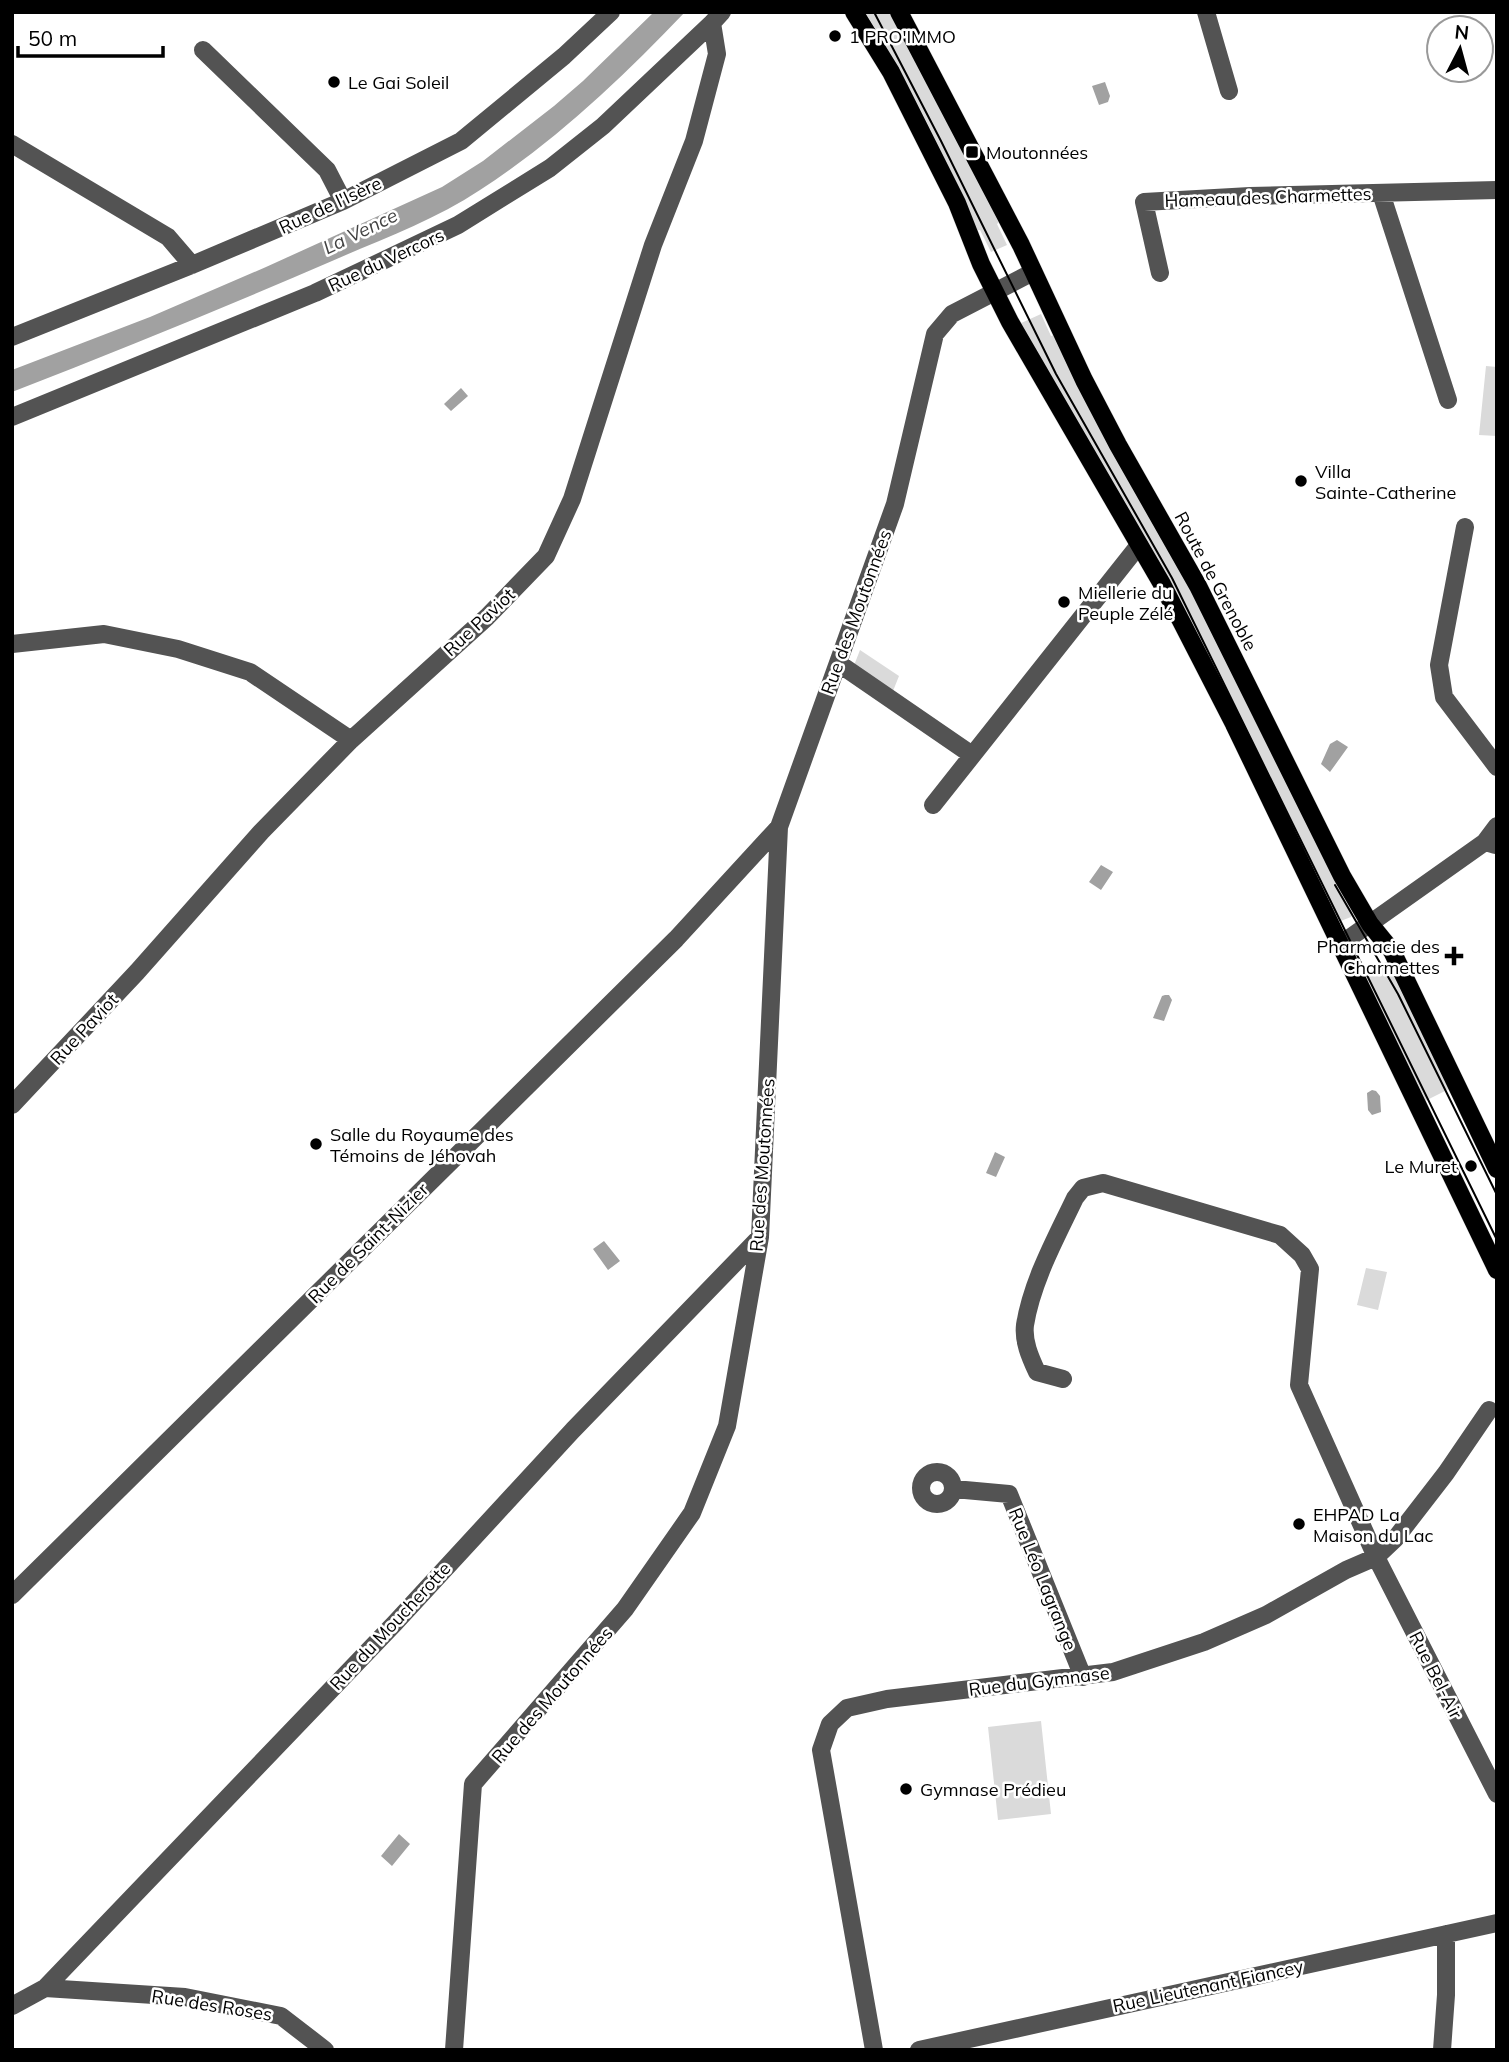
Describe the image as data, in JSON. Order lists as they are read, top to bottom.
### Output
{
  "streets": {
    "main road": ["Route de Grenoble"],
    "street": [
      "Hameau des Charmettes",
      "Rue de l'Isère",
      "Rue du Vercors",
      "Rue des Moutonnées",
      "Rue Paviot",
      "Rue de Saint-Nizier",
      "Rue Léo Lagrange",
      "Rue du Moucherotte",
      "Rue Bel-Air",
      "Rue du Gymnase",
      "Rue Lieutenant Fiancey",
      "Rue des Roses"
    ]
  },
  "crossings": [
    ["Rue du Vercors", "Rue Paviot"],
    ["Route de Grenoble", "Rue des Moutonnées"],
    ["Rue des Moutonnées", "Rue de Saint-Nizier"],
    ["Rue des Moutonnées", "Rue du Moucherotte"],
    ["Rue Léo Lagrange", "Rue du Gymnase"],
    ["Rue du Moucherotte", "Rue des Roses"],
    ["Rue Bel-Air", "Rue du Gymnase"]
  ],
  "water": ["La Vence"],
  "places": {
    "other": [
      "1 PRO'IMMO",
      "Le Gai Soleil",
      "Villa Sainte-Catherine",
      "Miellerie du Peuple Zélé",
      "Salle du Royaume des Témoins de Jéhovah",
      "Le Muret",
      "EHPAD La Maison du Lac",
      "Gymnase Prédieu"
    ],
    "transit": ["Moutonnées"],
    "health": ["Pharmacie des Charmettes"]
  },
  "scale_bar": "50 m",
  "north": "top"
}
